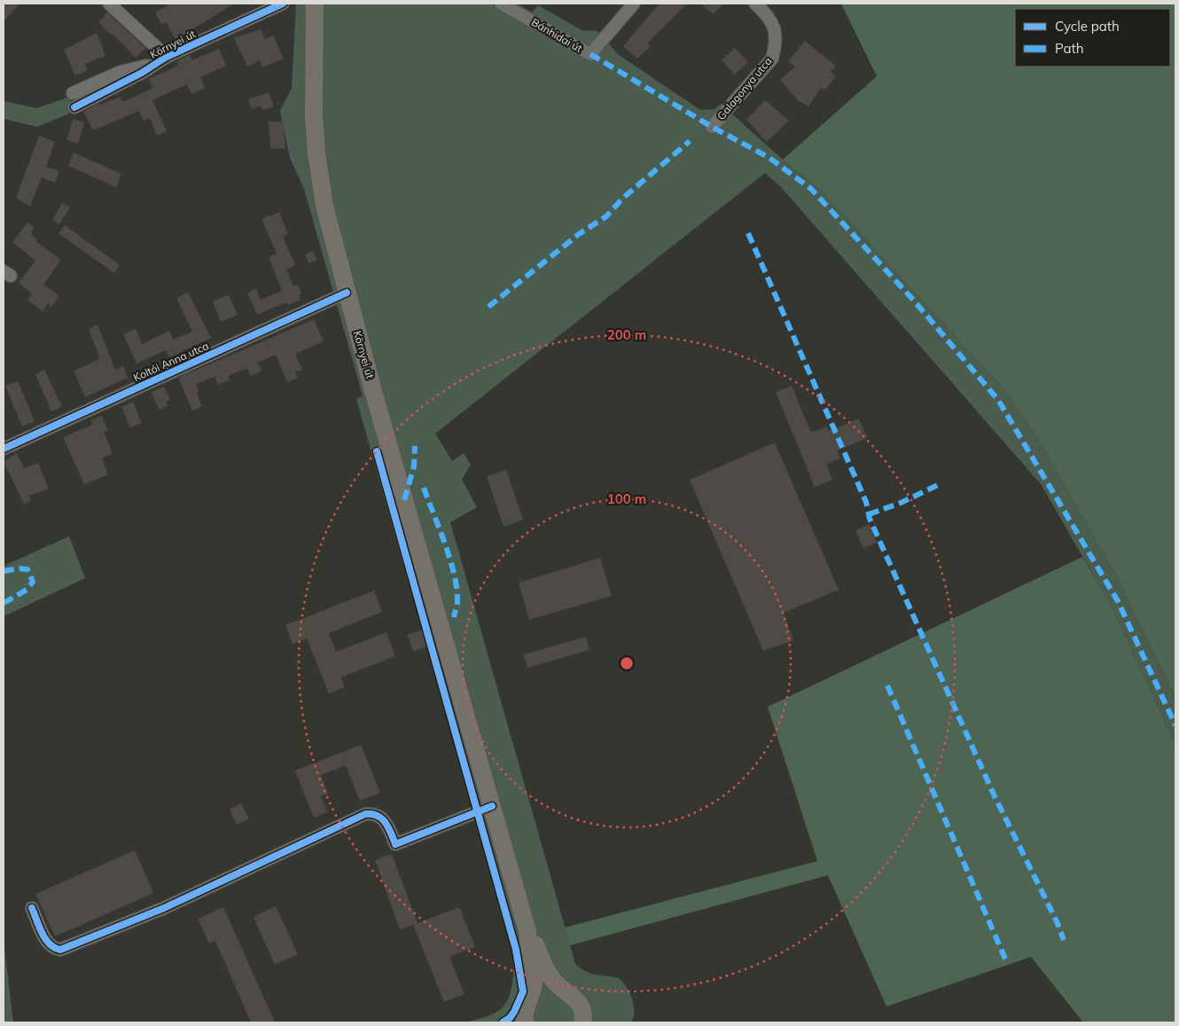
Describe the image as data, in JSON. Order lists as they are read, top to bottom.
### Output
{
  "streets": {
    "main road": ["Környei út"],
    "street": ["Bánhidai út", "Galagonya utca", "Koltói Anna utca"]
  },
  "crossings": [
    ["Környei út", "Koltói Anna utca"]
  ],
  "legend": ["Cycle path", "Path"],
  "rings": ["200 m", "100 m"]
}
